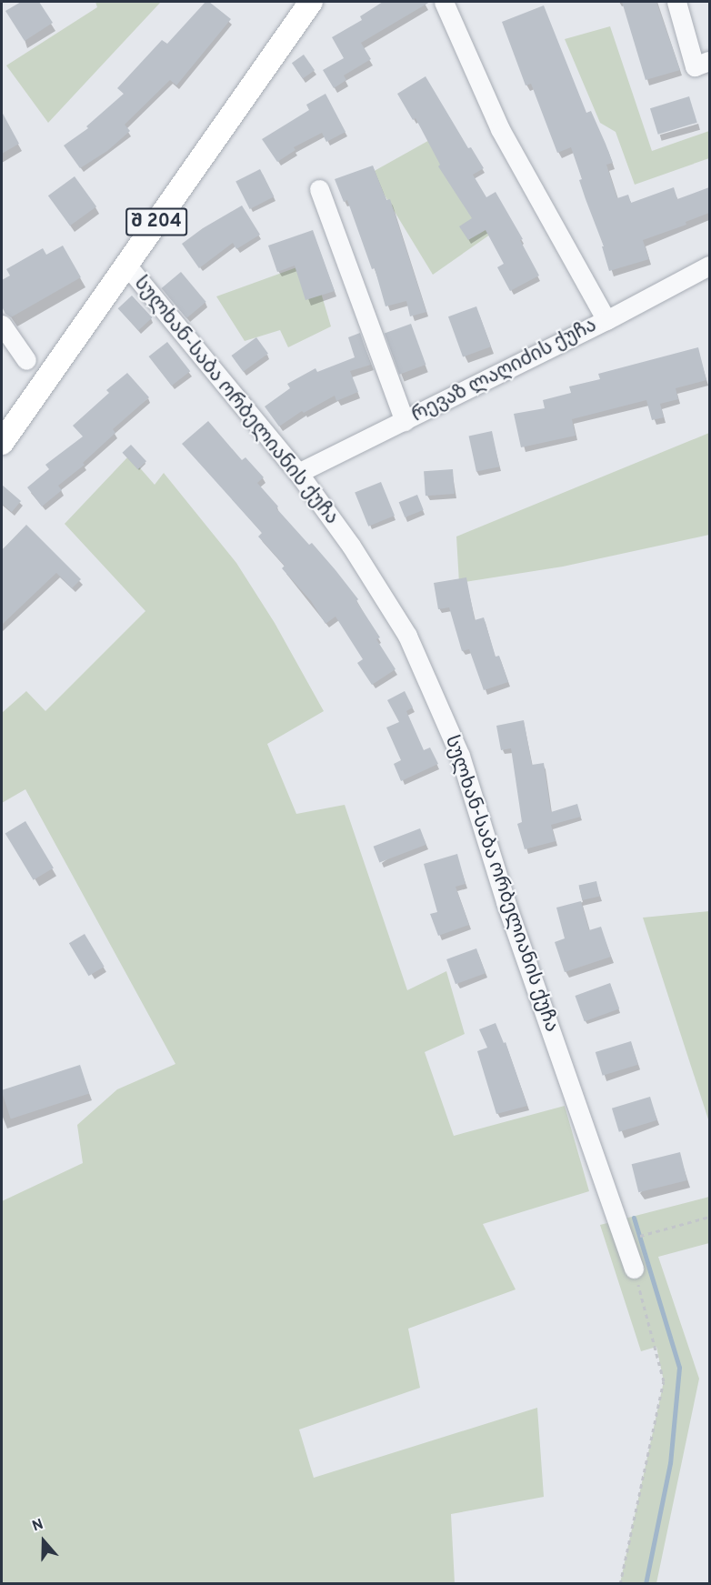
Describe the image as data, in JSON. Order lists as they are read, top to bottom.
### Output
{
  "streets": {
    "main road": ["შ 204"],
    "street": ["რევაზ ლაღიძის ქუჩა", "სულხან-საბა ორბელიანის ქუჩა"]
  },
  "crossings": [
    ["შ 204", "სულხან-საბა ორბელიანის ქუჩა"],
    ["რევაზ ლაღიძის ქუჩა", "სულხან-საბა ორბელიანის ქუჩა"]
  ],
  "north": "top"
}
